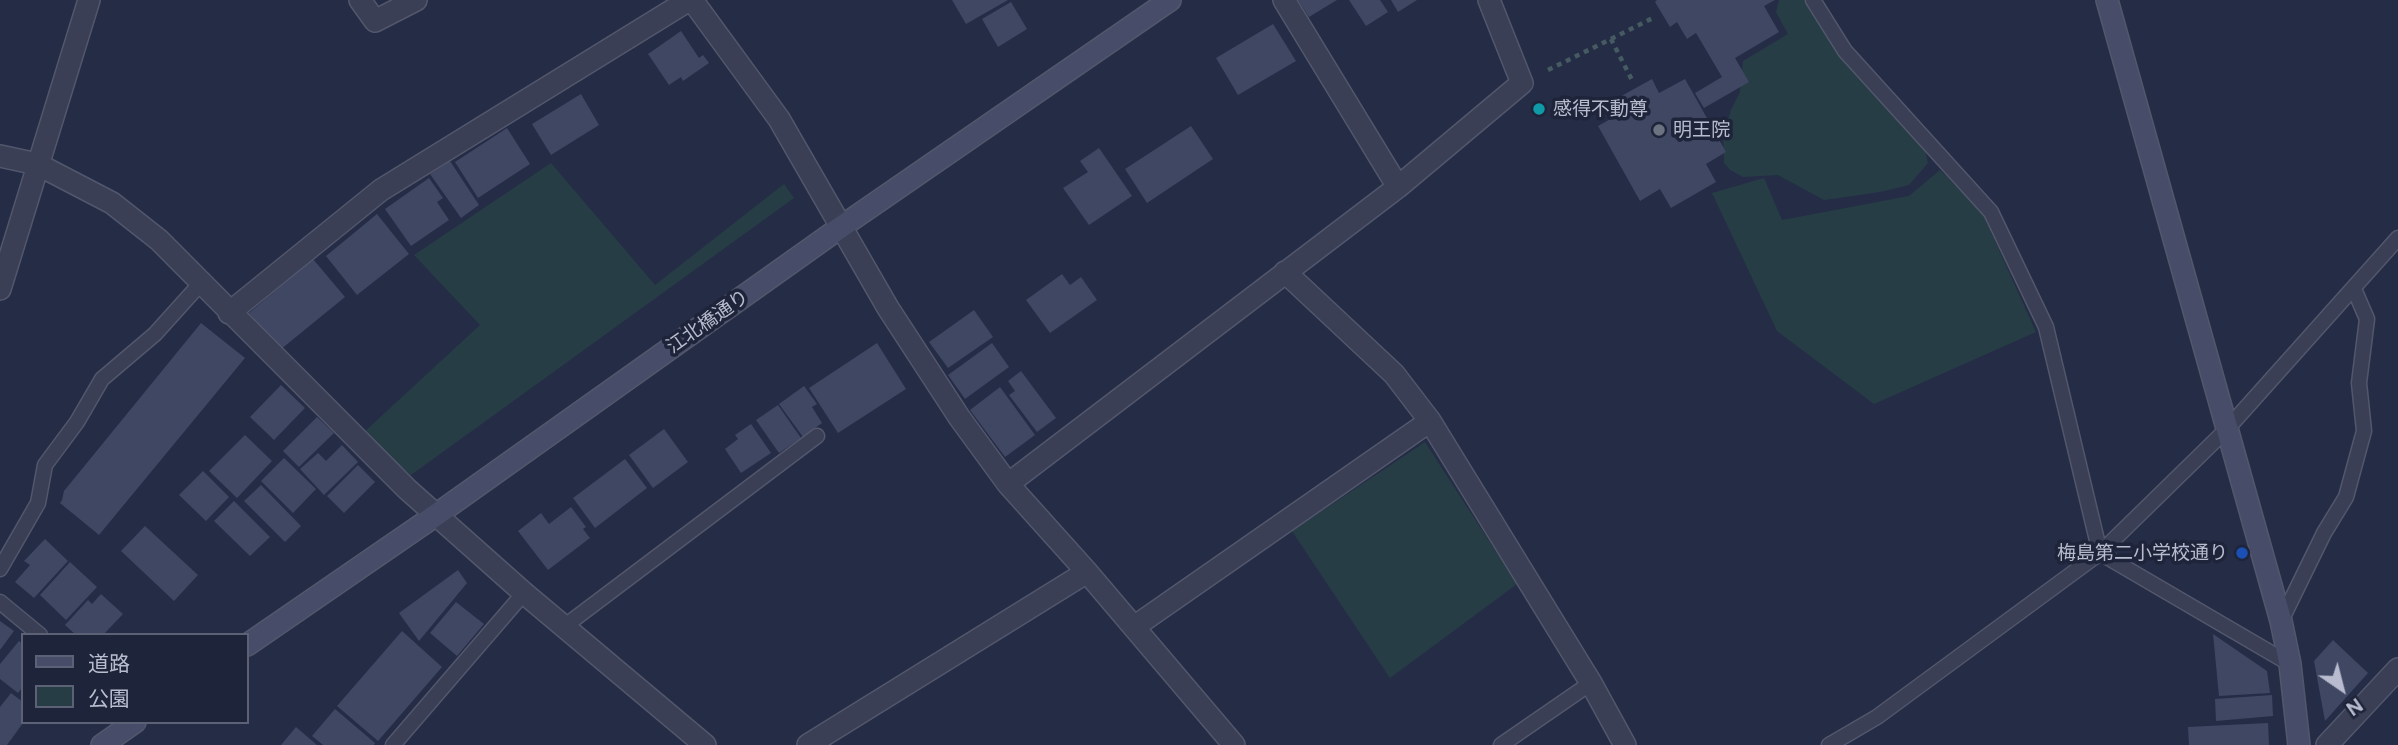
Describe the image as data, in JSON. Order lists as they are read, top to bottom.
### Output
{
  "streets": {
    "main road": ["江北橋通り"]
  },
  "places": ["感得不動尊", "明王院", "梅島第二小学校通り"],
  "legend": ["道路", "公園"],
  "north": "bottom right"
}
